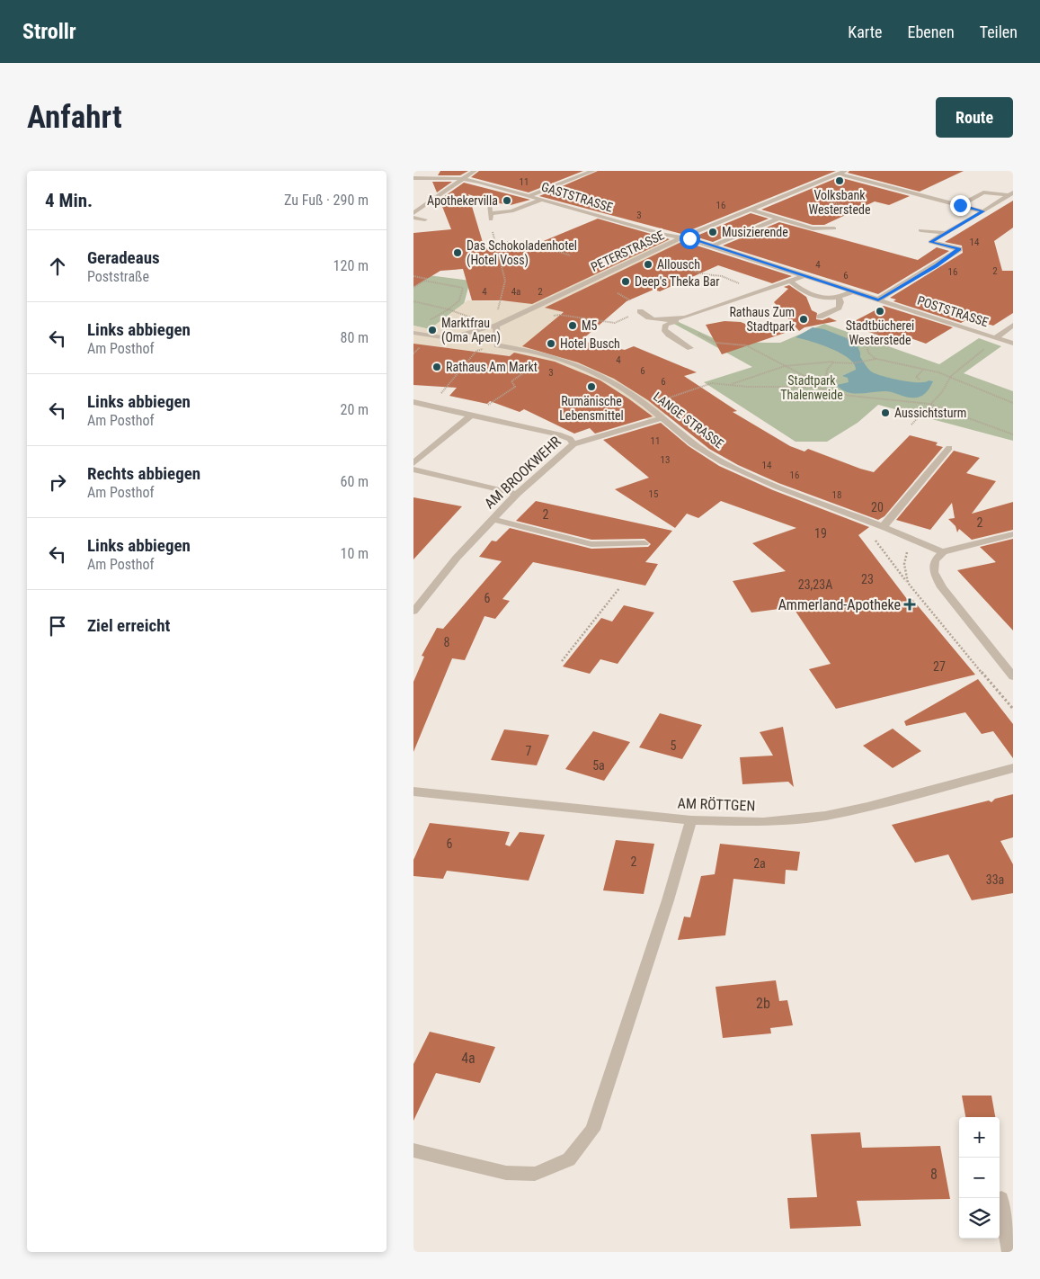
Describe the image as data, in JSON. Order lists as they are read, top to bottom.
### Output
{
  "streets": {
    "street": [
      "GASTSTRASSE",
      "PETERSTRASSE",
      "POSTSTRASSE",
      "LANGE STRASSE",
      "AM BROOKWEHR",
      "AM RÖTTGEN"
    ]
  },
  "crossings": [
    ["GASTSTRASSE", "PETERSTRASSE"],
    ["GASTSTRASSE", "POSTSTRASSE"],
    ["PETERSTRASSE", "POSTSTRASSE"],
    ["LANGE STRASSE", "AM BROOKWEHR"]
  ],
  "parks": ["Stadtpark Thalenweide"],
  "places": {
    "other": [
      "Volksbank Westerstede",
      "Apothekervilla",
      "Musizierende",
      "Das Schokoladenhotel (Hotel Voss)",
      "Allousch",
      "Deep's Theka Bar",
      "Stadtbücherei Westerstede",
      "Rathaus Zum Stadtpark",
      "M5",
      "Marktfrau (Oma Apen)",
      "Hotel Busch",
      "Rathaus Am Markt",
      "Rumänische Lebensmittel",
      "Aussichtsturm"
    ],
    "health": ["Ammerland-Apotheke"]
  },
  "house_numbers": [
    "11",
    "16",
    "3",
    "14",
    "4",
    "2",
    "16",
    "6",
    "4",
    "4a",
    "2",
    "4",
    "6",
    "3",
    "6",
    "11",
    "13",
    "14",
    "16",
    "15",
    "18",
    "20",
    "2",
    "2",
    "19",
    "23",
    "23,23A",
    "6",
    "8",
    "27",
    "5",
    "7",
    "5a",
    "6",
    "2",
    "2a",
    "33a",
    "2b",
    "4a",
    "8"
  ],
  "page": {
    "header": "Strollr",
    "nav": ["Karte", "Ebenen", "Teilen"],
    "buttons": "Route",
    "title": "Anfahrt",
    "heading": ["4 Min.", "Zu Fuß · 290 m"],
    "list": [
      ["Geradeaus", "Poststraße", "120 m"],
      ["Links abbiegen", "Am Posthof", "80 m"],
      ["Links abbiegen", "Am Posthof", "20 m"],
      ["Rechts abbiegen", "Am Posthof", "60 m"],
      ["Links abbiegen", "Am Posthof", "10 m"],
      "Ziel erreicht"
    ],
    "map_buttons": ["+", "−"]
  }
}
